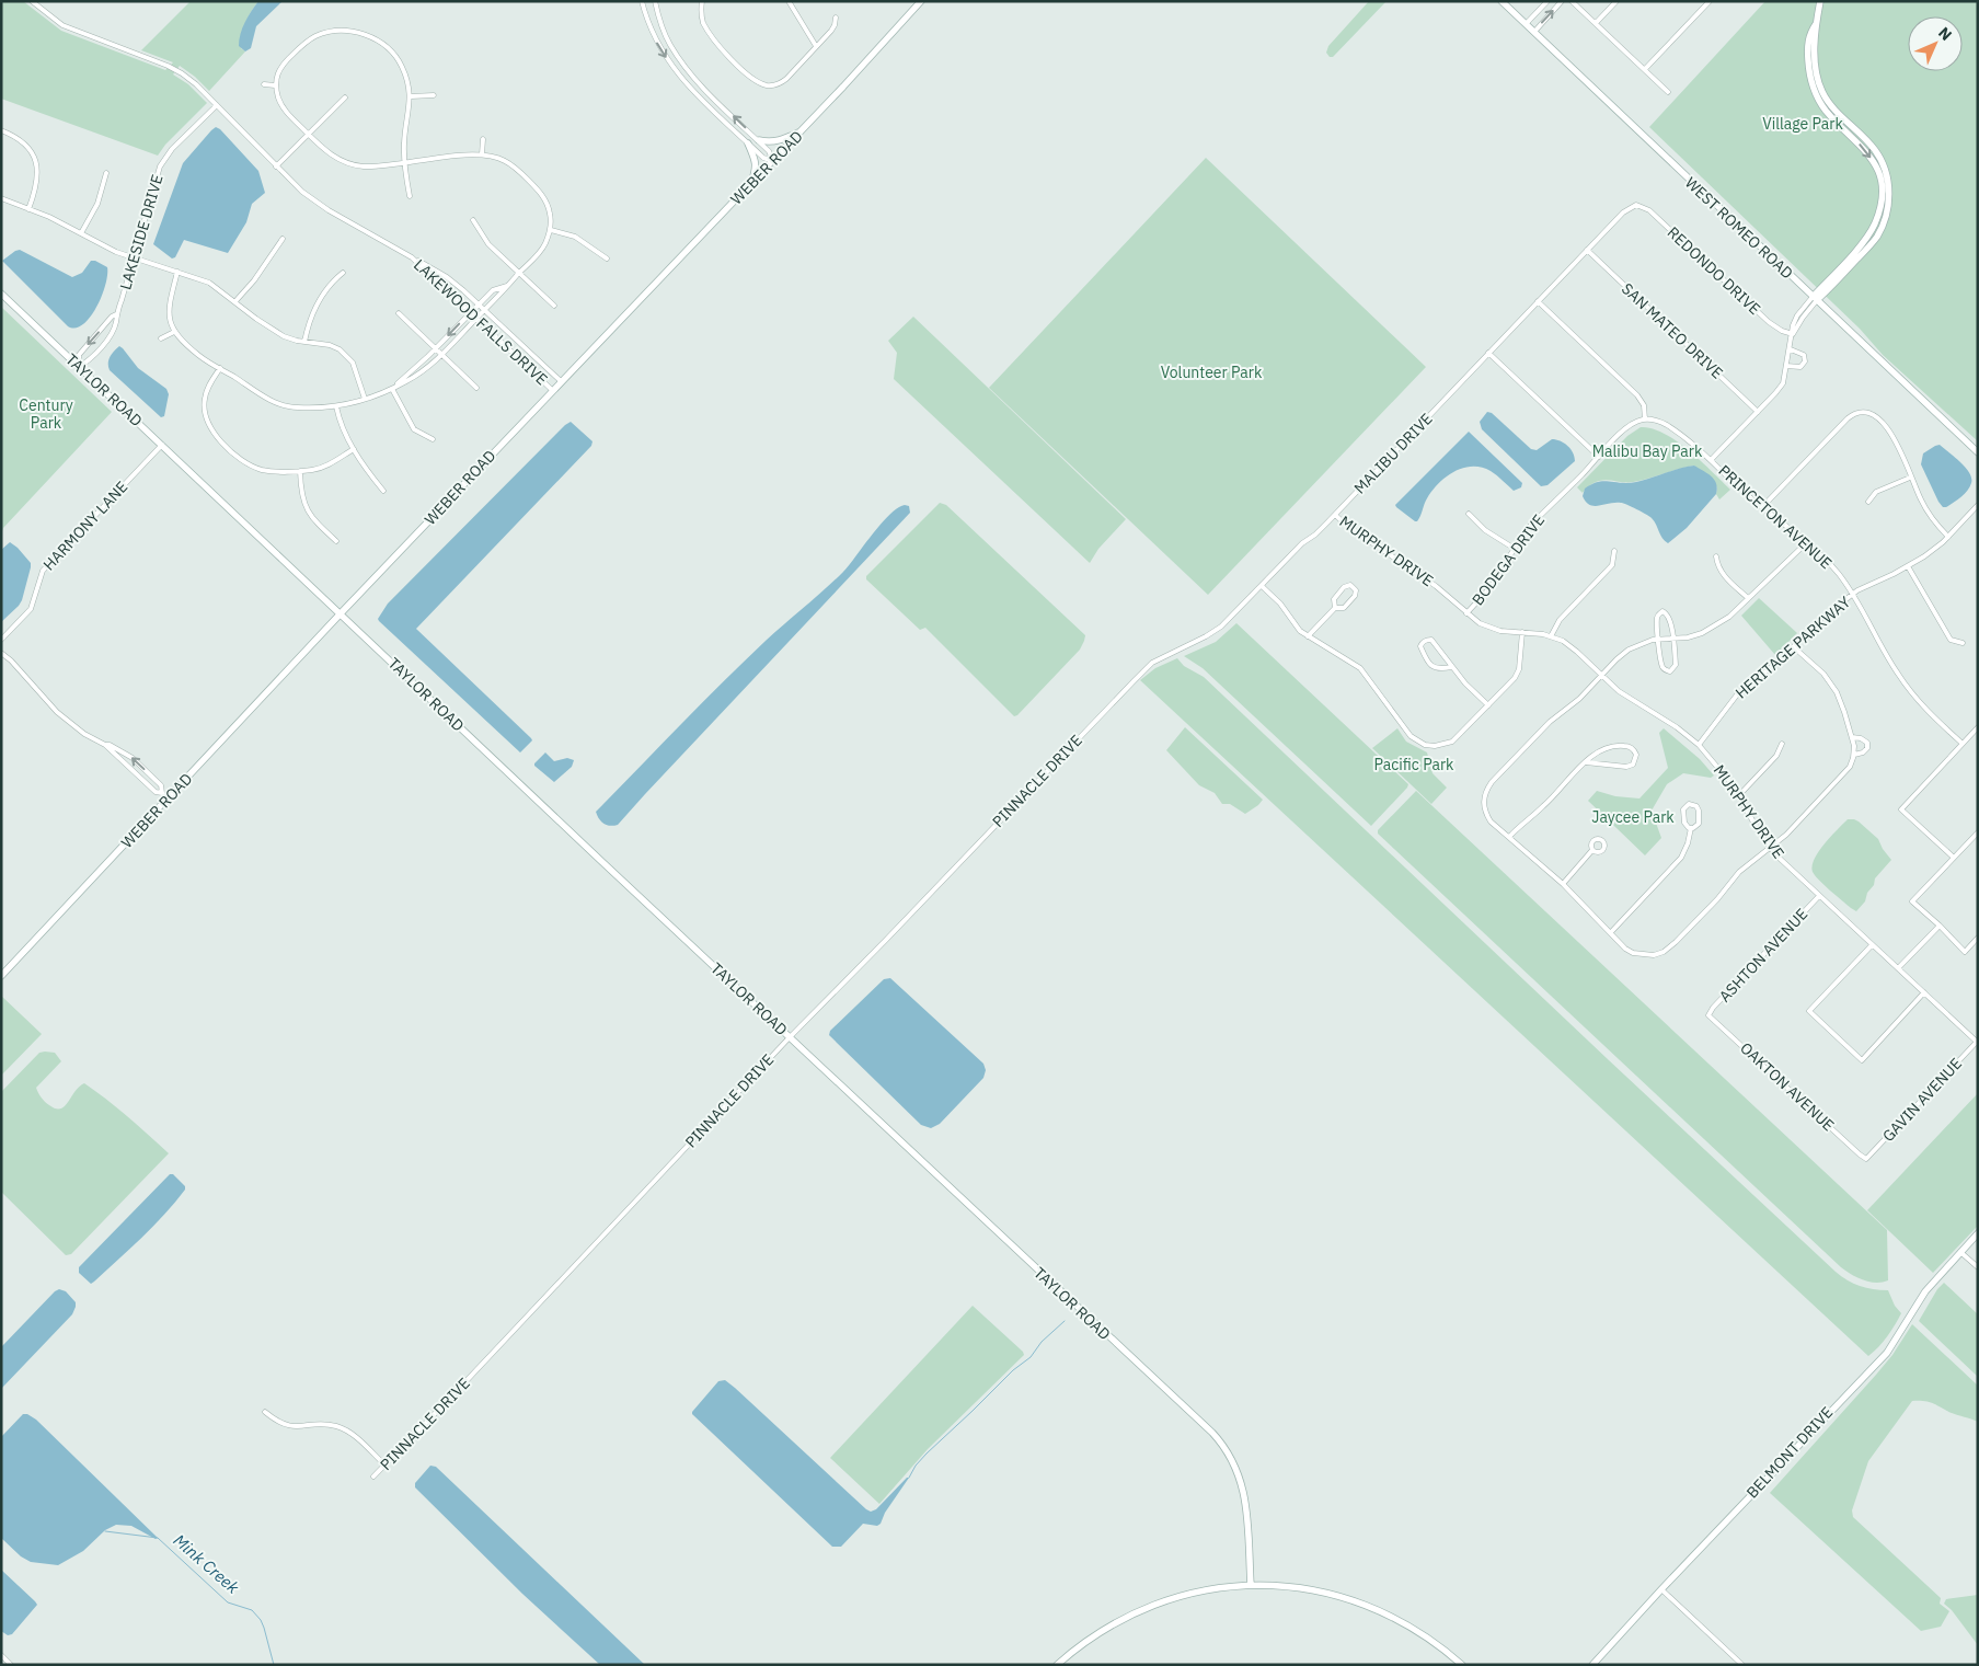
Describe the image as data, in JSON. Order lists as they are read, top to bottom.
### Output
{
  "streets": {
    "street": [
      "WEBER ROAD",
      "WEST ROMEO ROAD",
      "LAKESIDE DRIVE",
      "REDONDO DRIVE",
      "LAKEWOOD FALLS DRIVE",
      "SAN MATEO DRIVE",
      "TAYLOR ROAD",
      "MALIBU DRIVE",
      "PRINCETON AVENUE",
      "HARMONY LANE",
      "MURPHY DRIVE",
      "BODEGA DRIVE",
      "HERITAGE PARKWAY",
      "PINNACLE DRIVE",
      "ASHTON AVENUE",
      "OAKTON AVENUE",
      "GAVIN AVENUE",
      "BELMONT DRIVE"
    ]
  },
  "crossings": [
    ["WEBER ROAD", "LAKEWOOD FALLS DRIVE"],
    ["WEBER ROAD", "TAYLOR ROAD"],
    ["LAKESIDE DRIVE", "LAKEWOOD FALLS DRIVE"],
    ["LAKESIDE DRIVE", "TAYLOR ROAD"],
    ["REDONDO DRIVE", "MALIBU DRIVE"],
    ["SAN MATEO DRIVE", "MALIBU DRIVE"],
    ["TAYLOR ROAD", "HARMONY LANE"],
    ["TAYLOR ROAD", "PINNACLE DRIVE"],
    ["MALIBU DRIVE", "MURPHY DRIVE"],
    ["MALIBU DRIVE", "PINNACLE DRIVE"],
    ["PRINCETON AVENUE", "BODEGA DRIVE"],
    ["PRINCETON AVENUE", "HERITAGE PARKWAY"],
    ["MURPHY DRIVE", "BODEGA DRIVE"],
    ["MURPHY DRIVE", "HERITAGE PARKWAY"],
    ["MURPHY DRIVE", "ASHTON AVENUE"],
    ["MURPHY DRIVE", "GAVIN AVENUE"],
    ["ASHTON AVENUE", "OAKTON AVENUE"],
    ["OAKTON AVENUE", "GAVIN AVENUE"]
  ],
  "water": ["Mink Creek"],
  "parks": [
    "Village Park",
    "Volunteer Park",
    "Century Park",
    "Malibu Bay Park",
    "Pacific Park",
    "Jaycee Park"
  ],
  "north": "top right"
}
